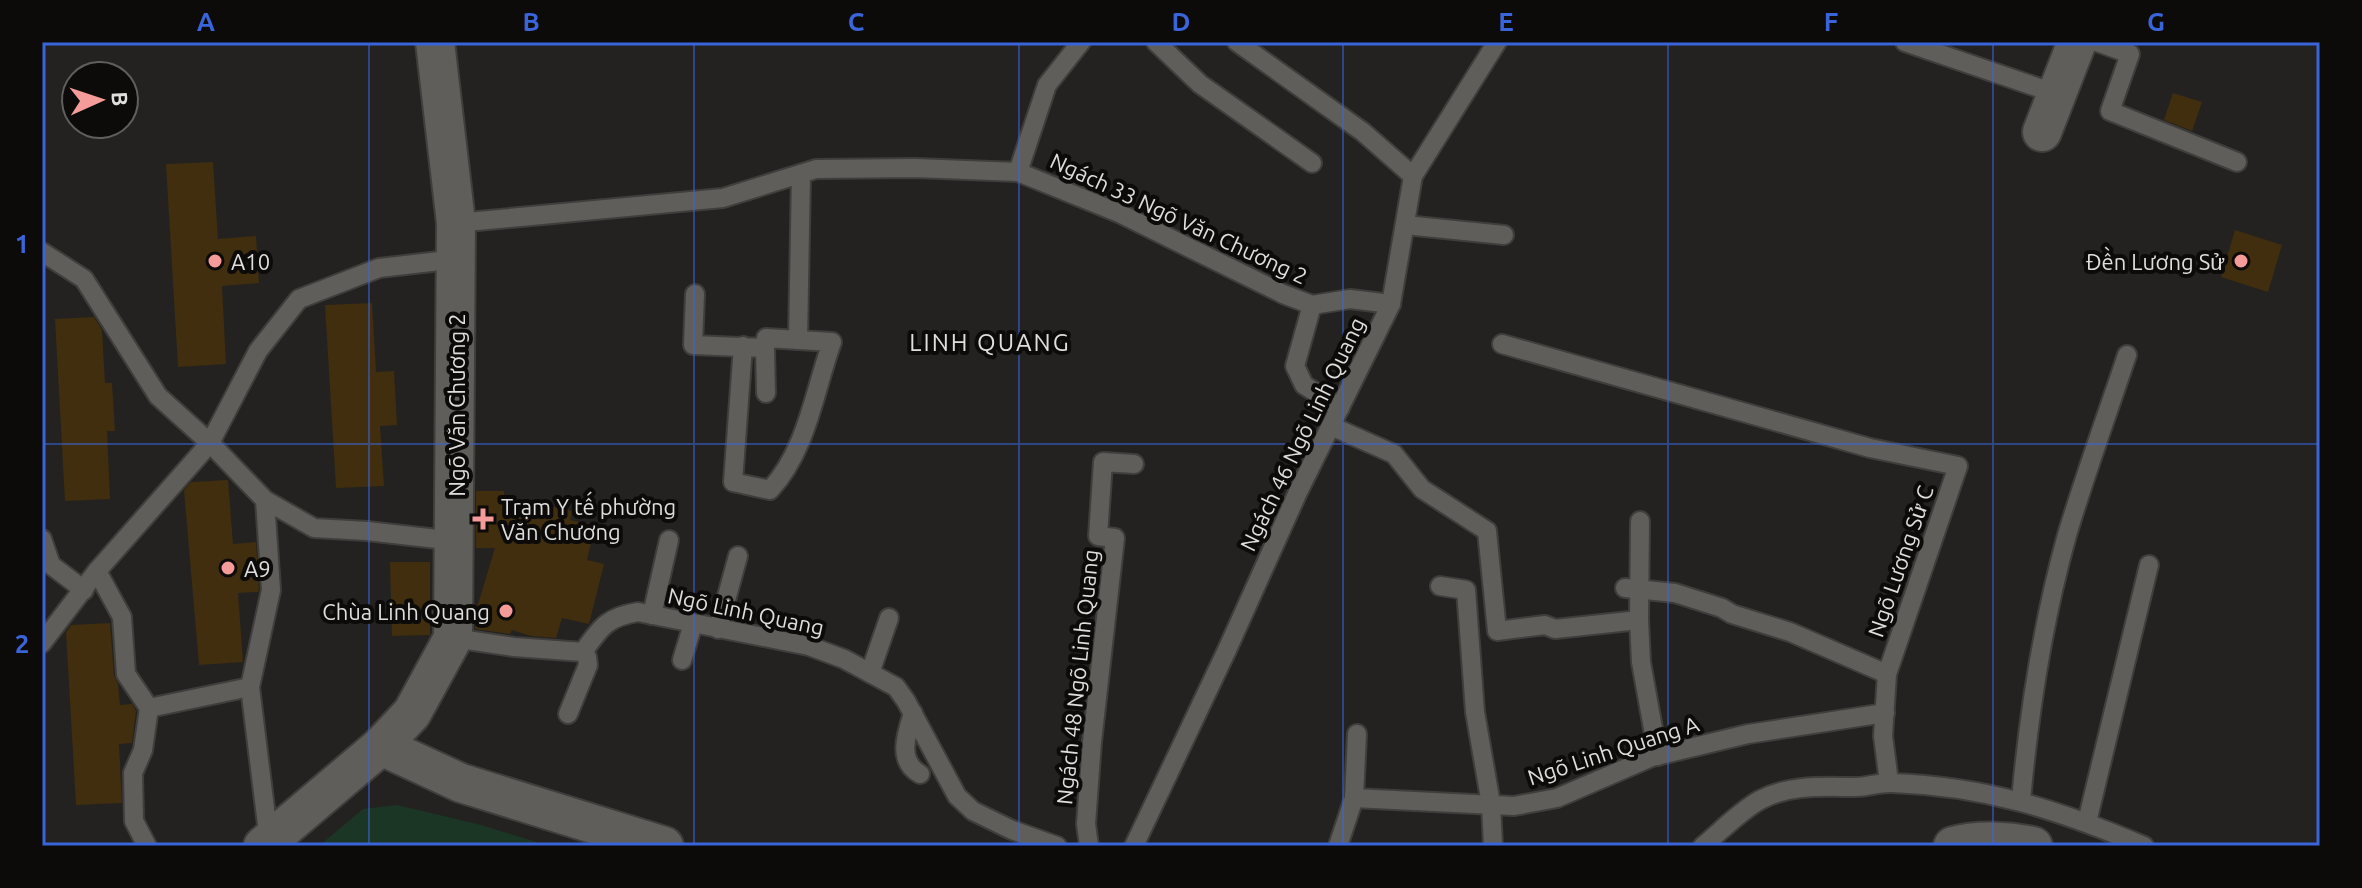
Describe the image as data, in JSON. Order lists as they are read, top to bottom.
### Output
{
  "streets": {
    "street": ["Ngõ Văn Chương 2"],
    "lane": [
      "Ngách 33 Ngõ Văn Chương 2",
      "Ngách 46 Ngõ Linh Quang",
      "Ngõ Lương Sử C",
      "Ngõ Linh Quang",
      "Ngách 48 Ngõ Linh Quang",
      "Ngõ Linh Quang A"
    ]
  },
  "crossings": [
    ["Ngách 33 Ngõ Văn Chương 2", "Ngõ Văn Chương 2"],
    ["Ngách 33 Ngõ Văn Chương 2", "Ngách 46 Ngõ Linh Quang"],
    ["Ngõ Lương Sử C", "Ngõ Linh Quang A"]
  ],
  "districts": ["LINH QUANG"],
  "places": {
    "other": [
      "A10",
      "Đền Lương Sử",
      "A9",
      "Chùa Linh Quang"
    ],
    "health": ["Trạm Y tế phường Văn Chương"]
  },
  "north": "right",
  "grid": {
    "columns": [
      "A",
      "B",
      "C",
      "D",
      "E",
      "F",
      "G"
    ],
    "rows": ["1", "2"]
  }
}
